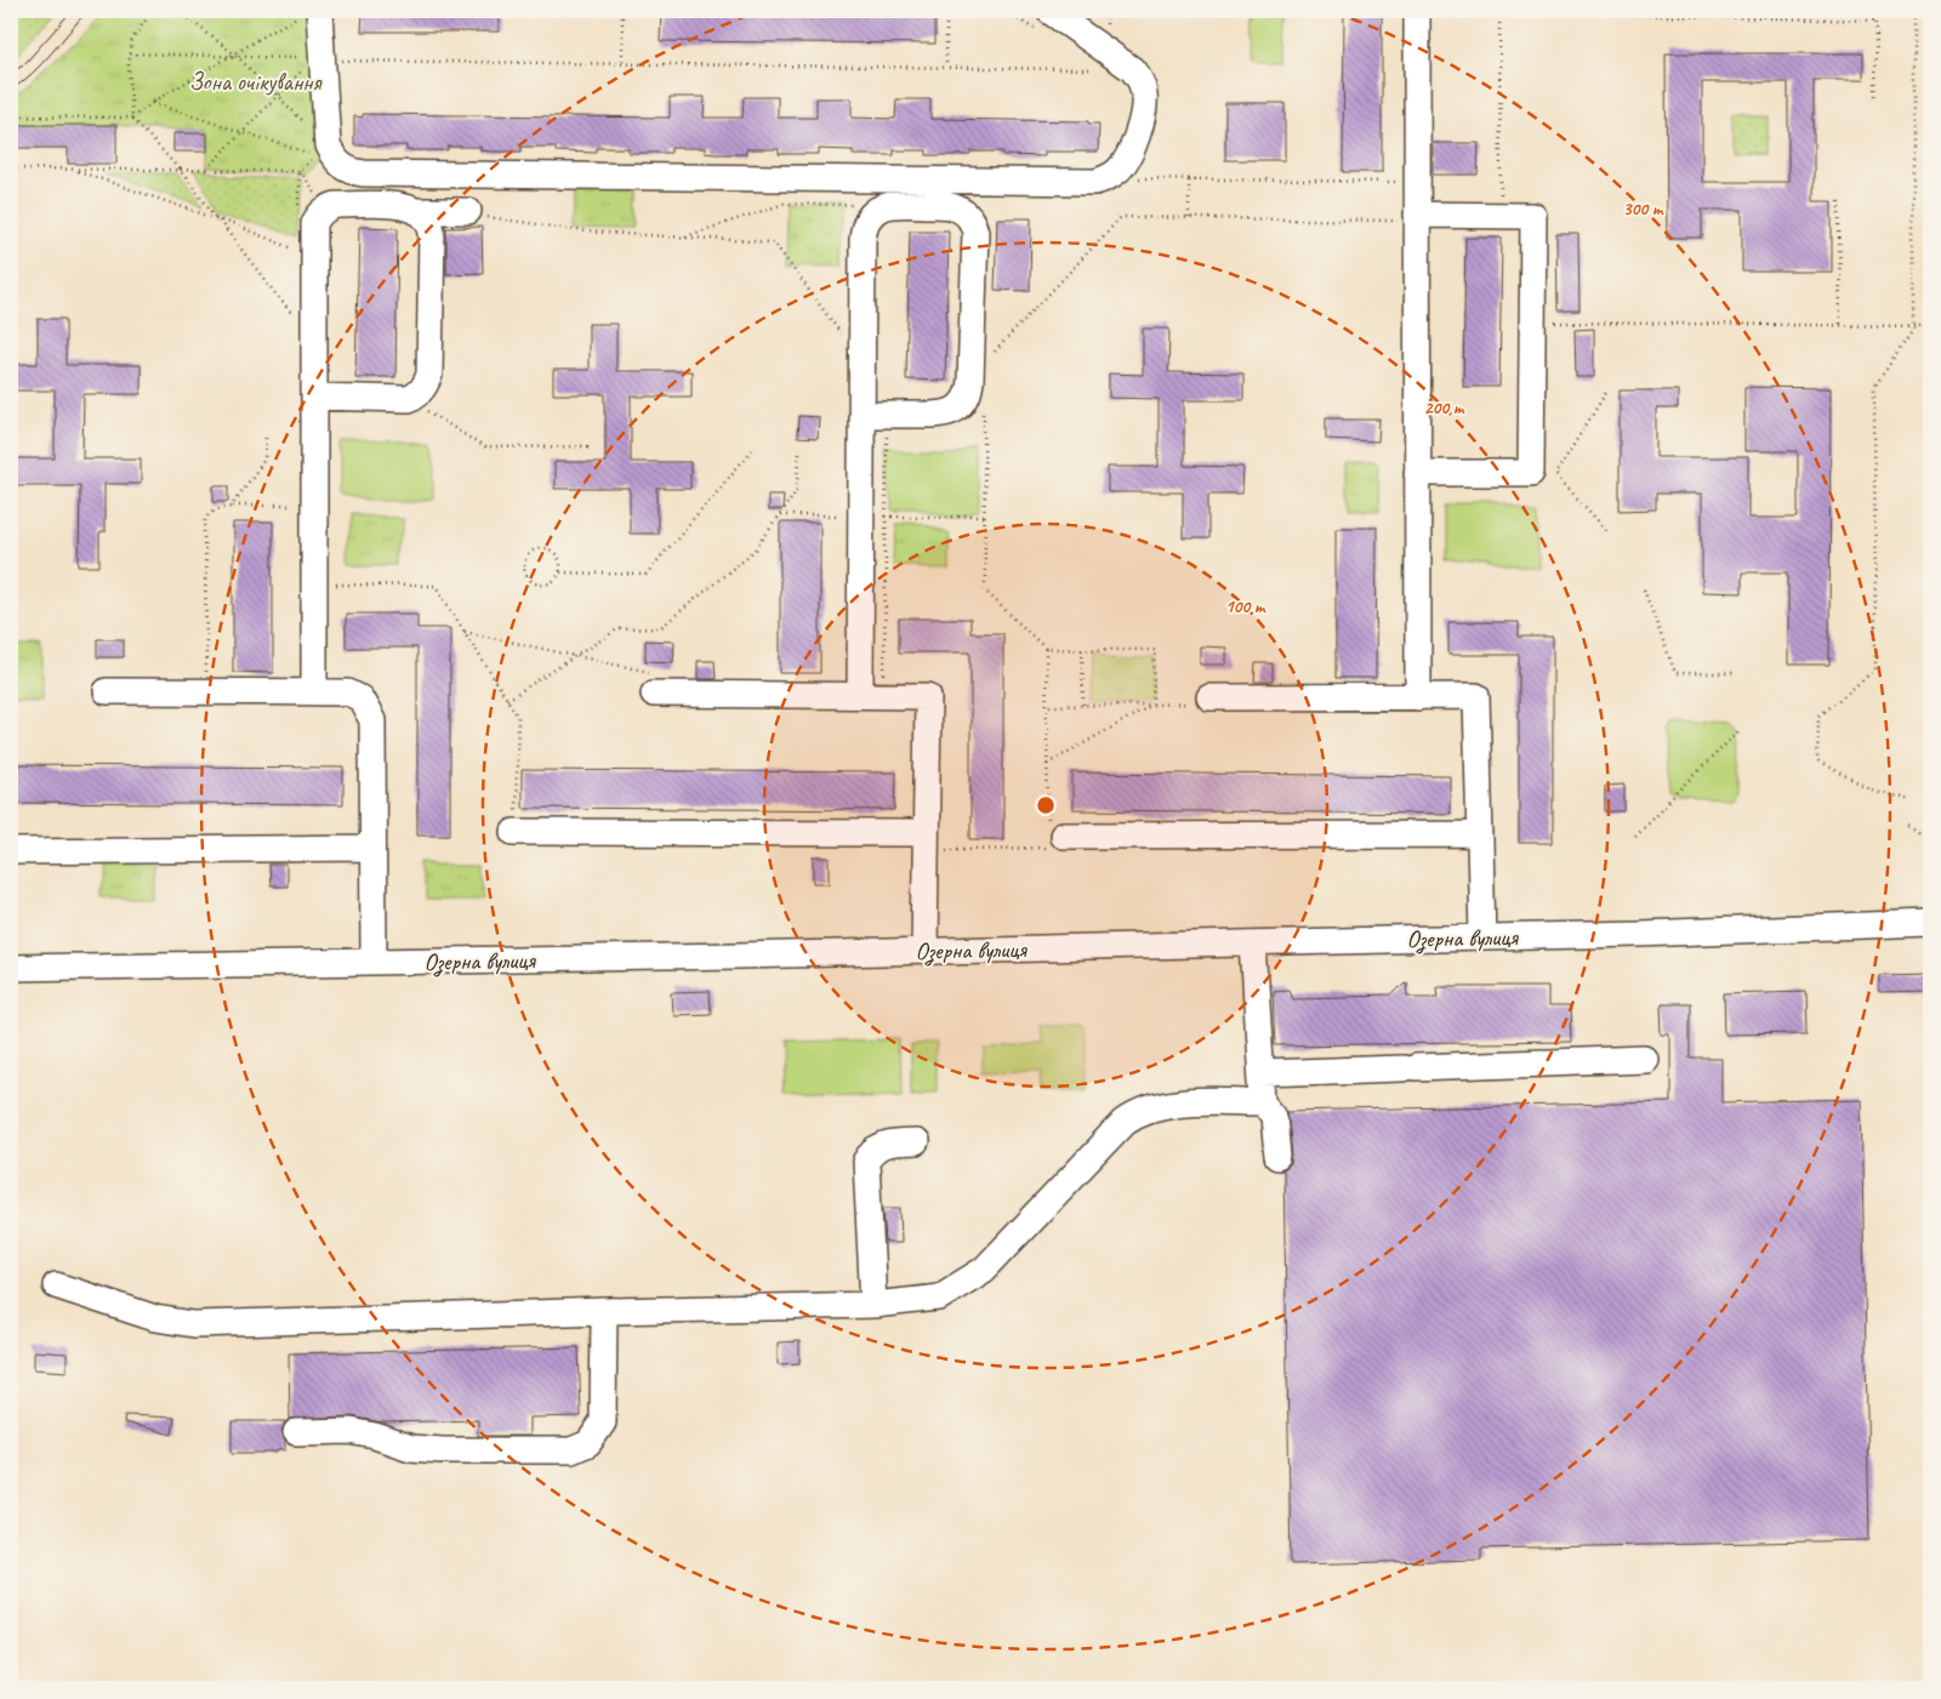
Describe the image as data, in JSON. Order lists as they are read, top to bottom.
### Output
{
  "streets": {
    "street": ["Озерна вулиця"]
  },
  "parks": ["Зона очікування"],
  "rings": ["300 m", "200 m", "100 m"]
}
